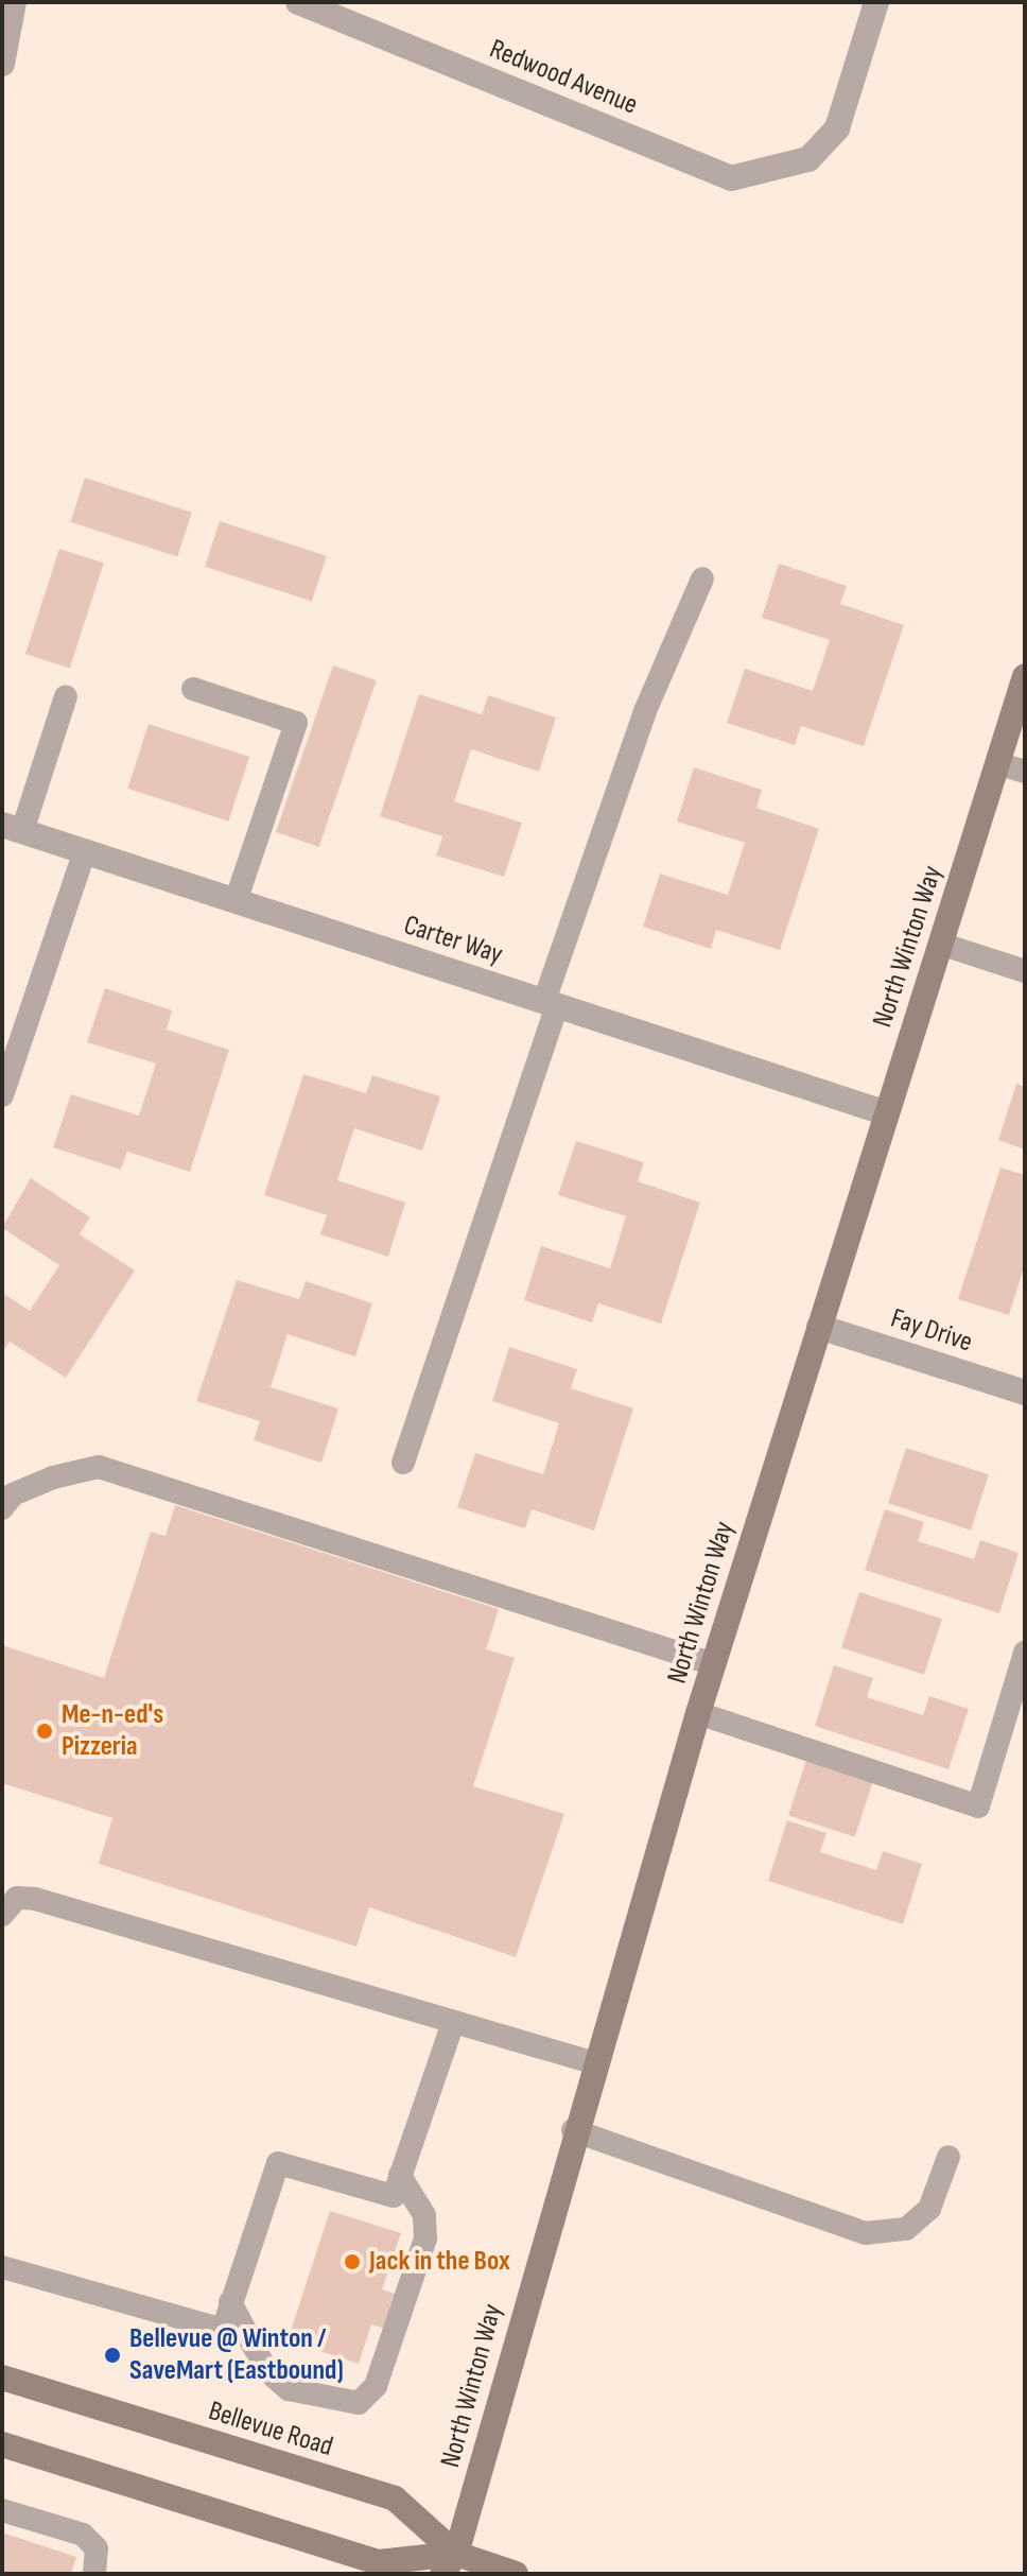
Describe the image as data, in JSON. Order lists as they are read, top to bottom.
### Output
{
  "streets": {
    "main road": ["North Winton Way", "Bellevue Road"],
    "street": ["Redwood Avenue", "Carter Way", "Fay Drive"]
  },
  "crossings": [
    ["Carter Way", "North Winton Way"],
    ["North Winton Way", "Fay Drive"],
    ["North Winton Way", "Bellevue Road"]
  ],
  "places": ["Me-n-ed's Pizzeria", "Jack in the Box", "Bellevue @ Winton / SaveMart (Eastbound)"]
}
